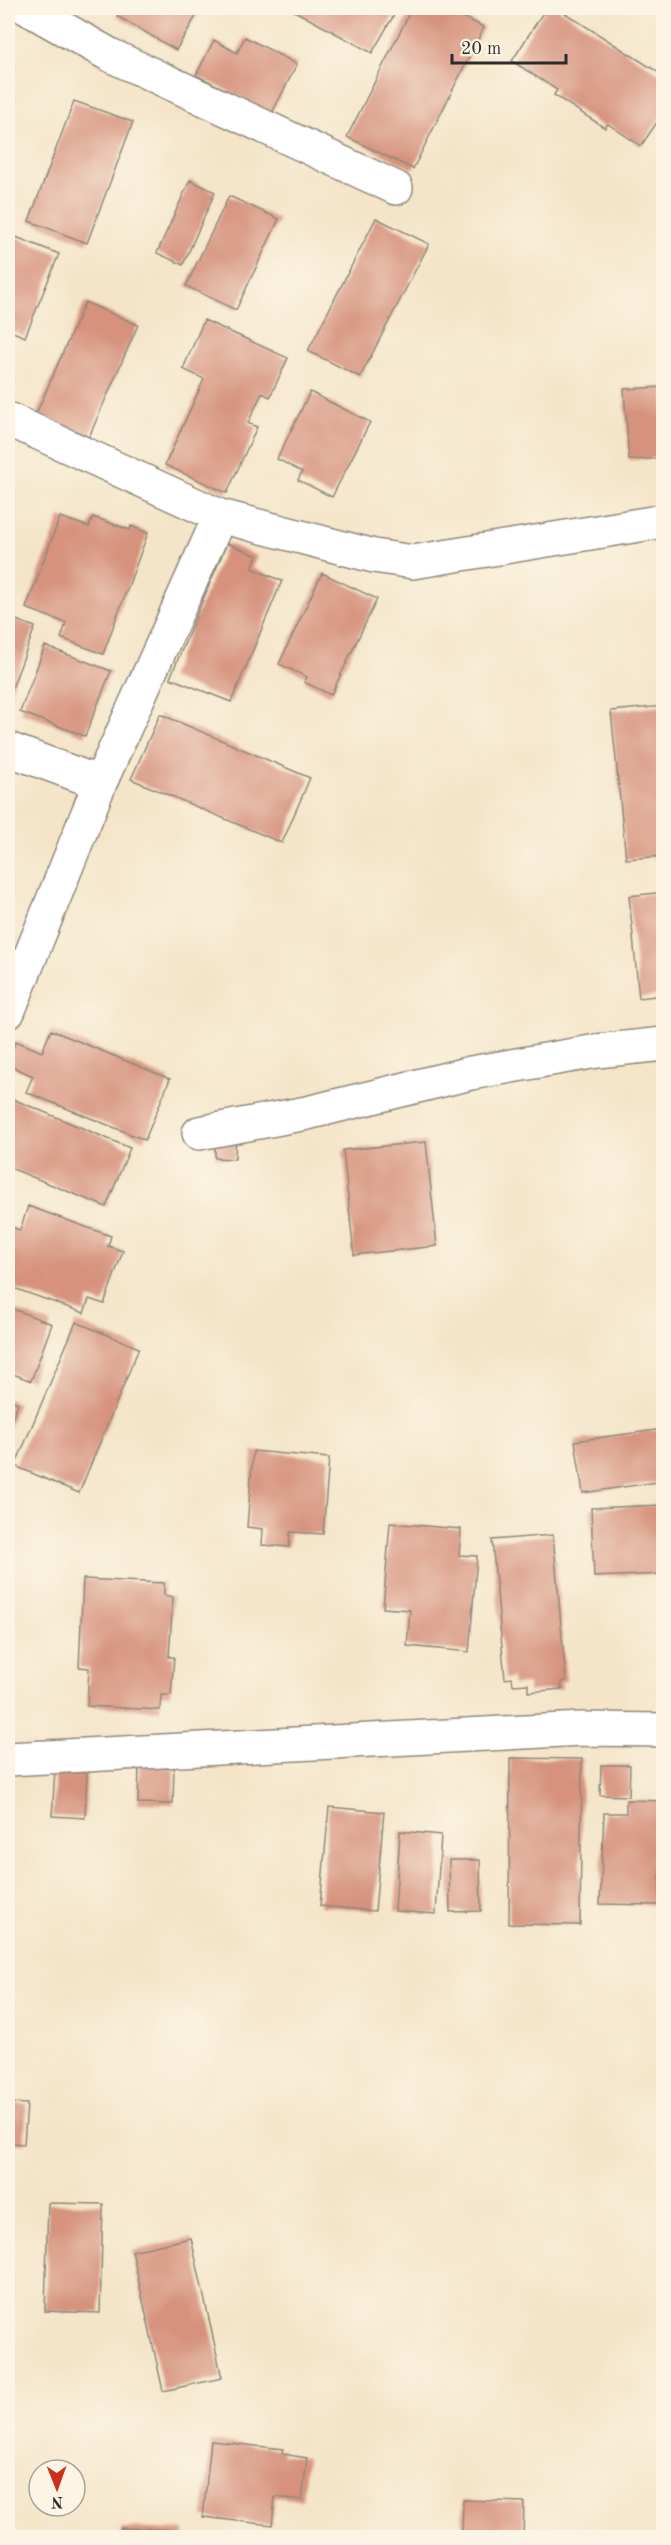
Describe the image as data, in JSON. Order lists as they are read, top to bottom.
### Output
{
  "scale_bar": "20 m",
  "north": "bottom"
}
